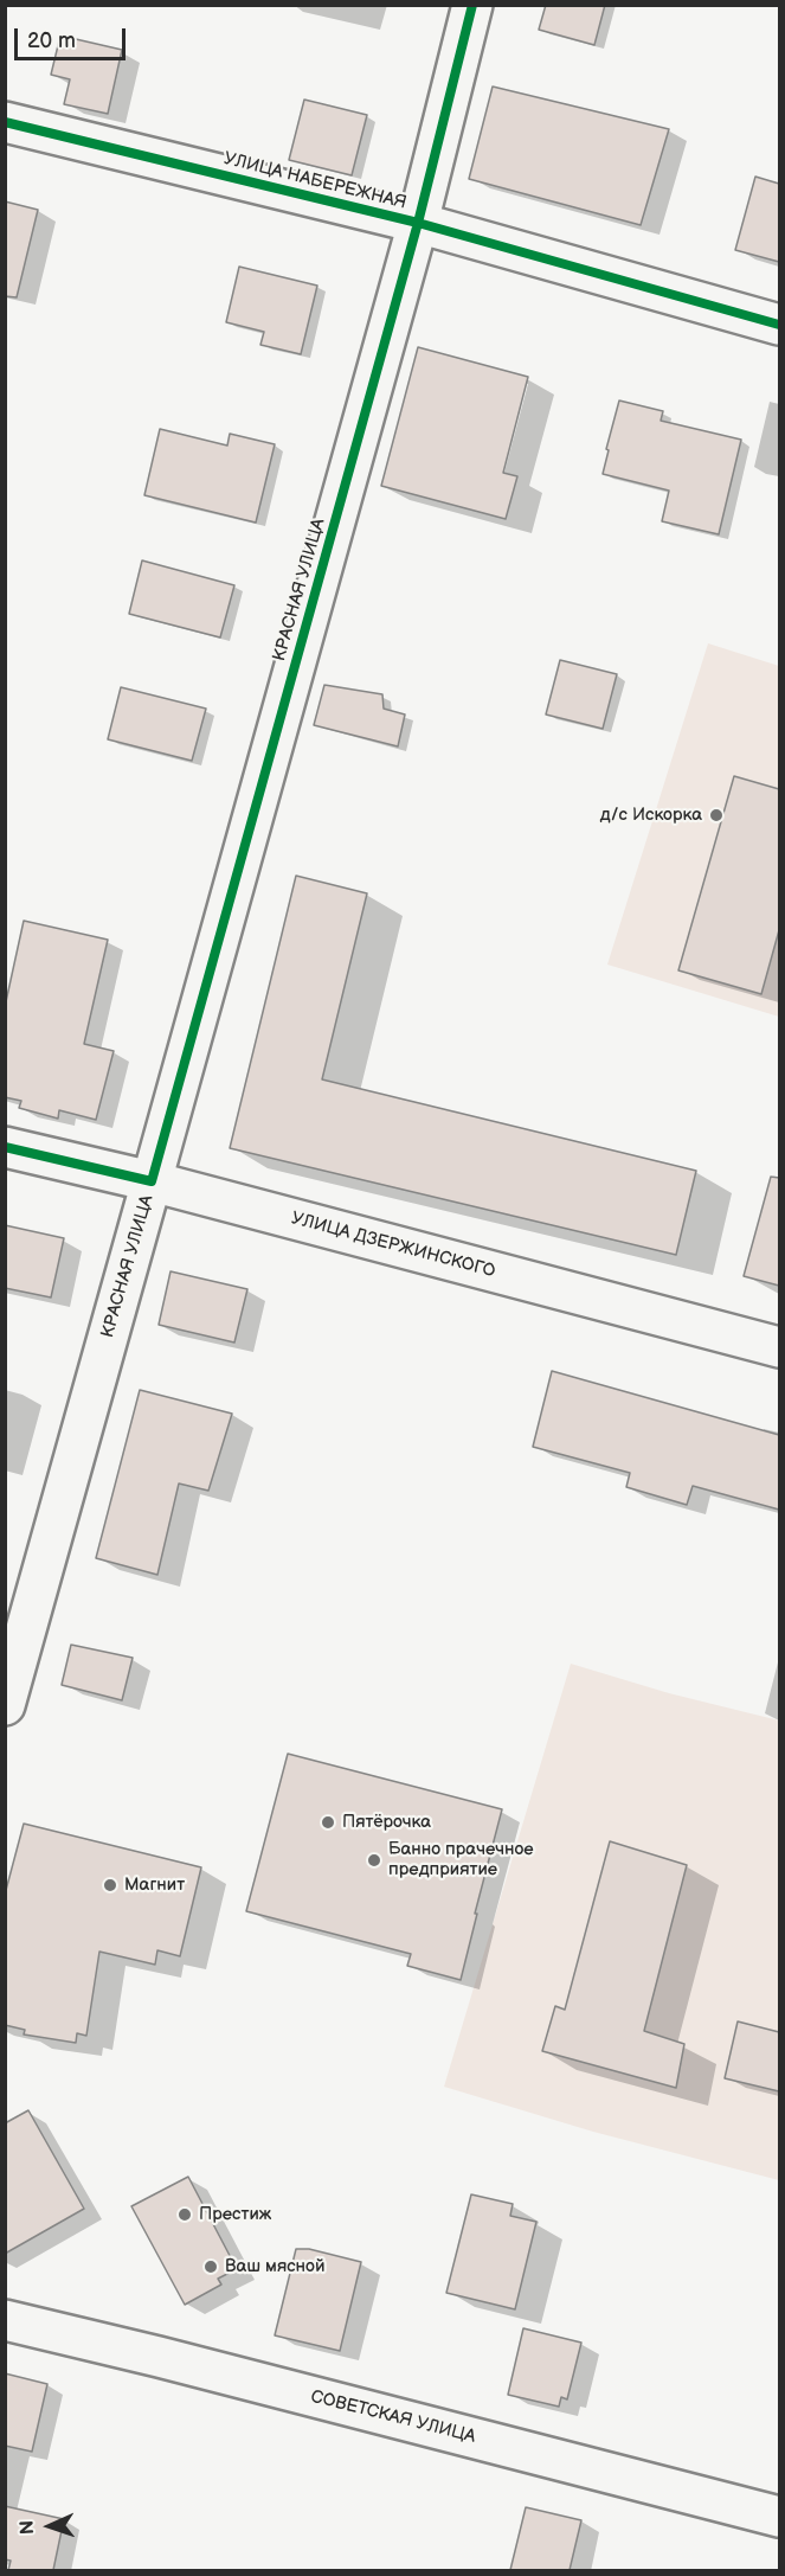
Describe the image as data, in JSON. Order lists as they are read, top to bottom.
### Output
{
  "streets": {
    "street": [
      "УЛИЦА НАБЕРЕЖНАЯ",
      "КРАСНАЯ УЛИЦА",
      "УЛИЦА ДЗЕРЖИНСКОГО",
      "СОВЕТСКАЯ УЛИЦА"
    ]
  },
  "crossings": [
    ["УЛИЦА НАБЕРЕЖНАЯ", "КРАСНАЯ УЛИЦА"],
    ["КРАСНАЯ УЛИЦА", "УЛИЦА ДЗЕРЖИНСКОГО"]
  ],
  "places": [
    "д/с Искорка",
    "Пятёрочка",
    "Банно прачечное предприятие",
    "Магнит",
    "Престиж",
    "Ваш мясной"
  ],
  "scale_bar": "20 m",
  "north": "left"
}
